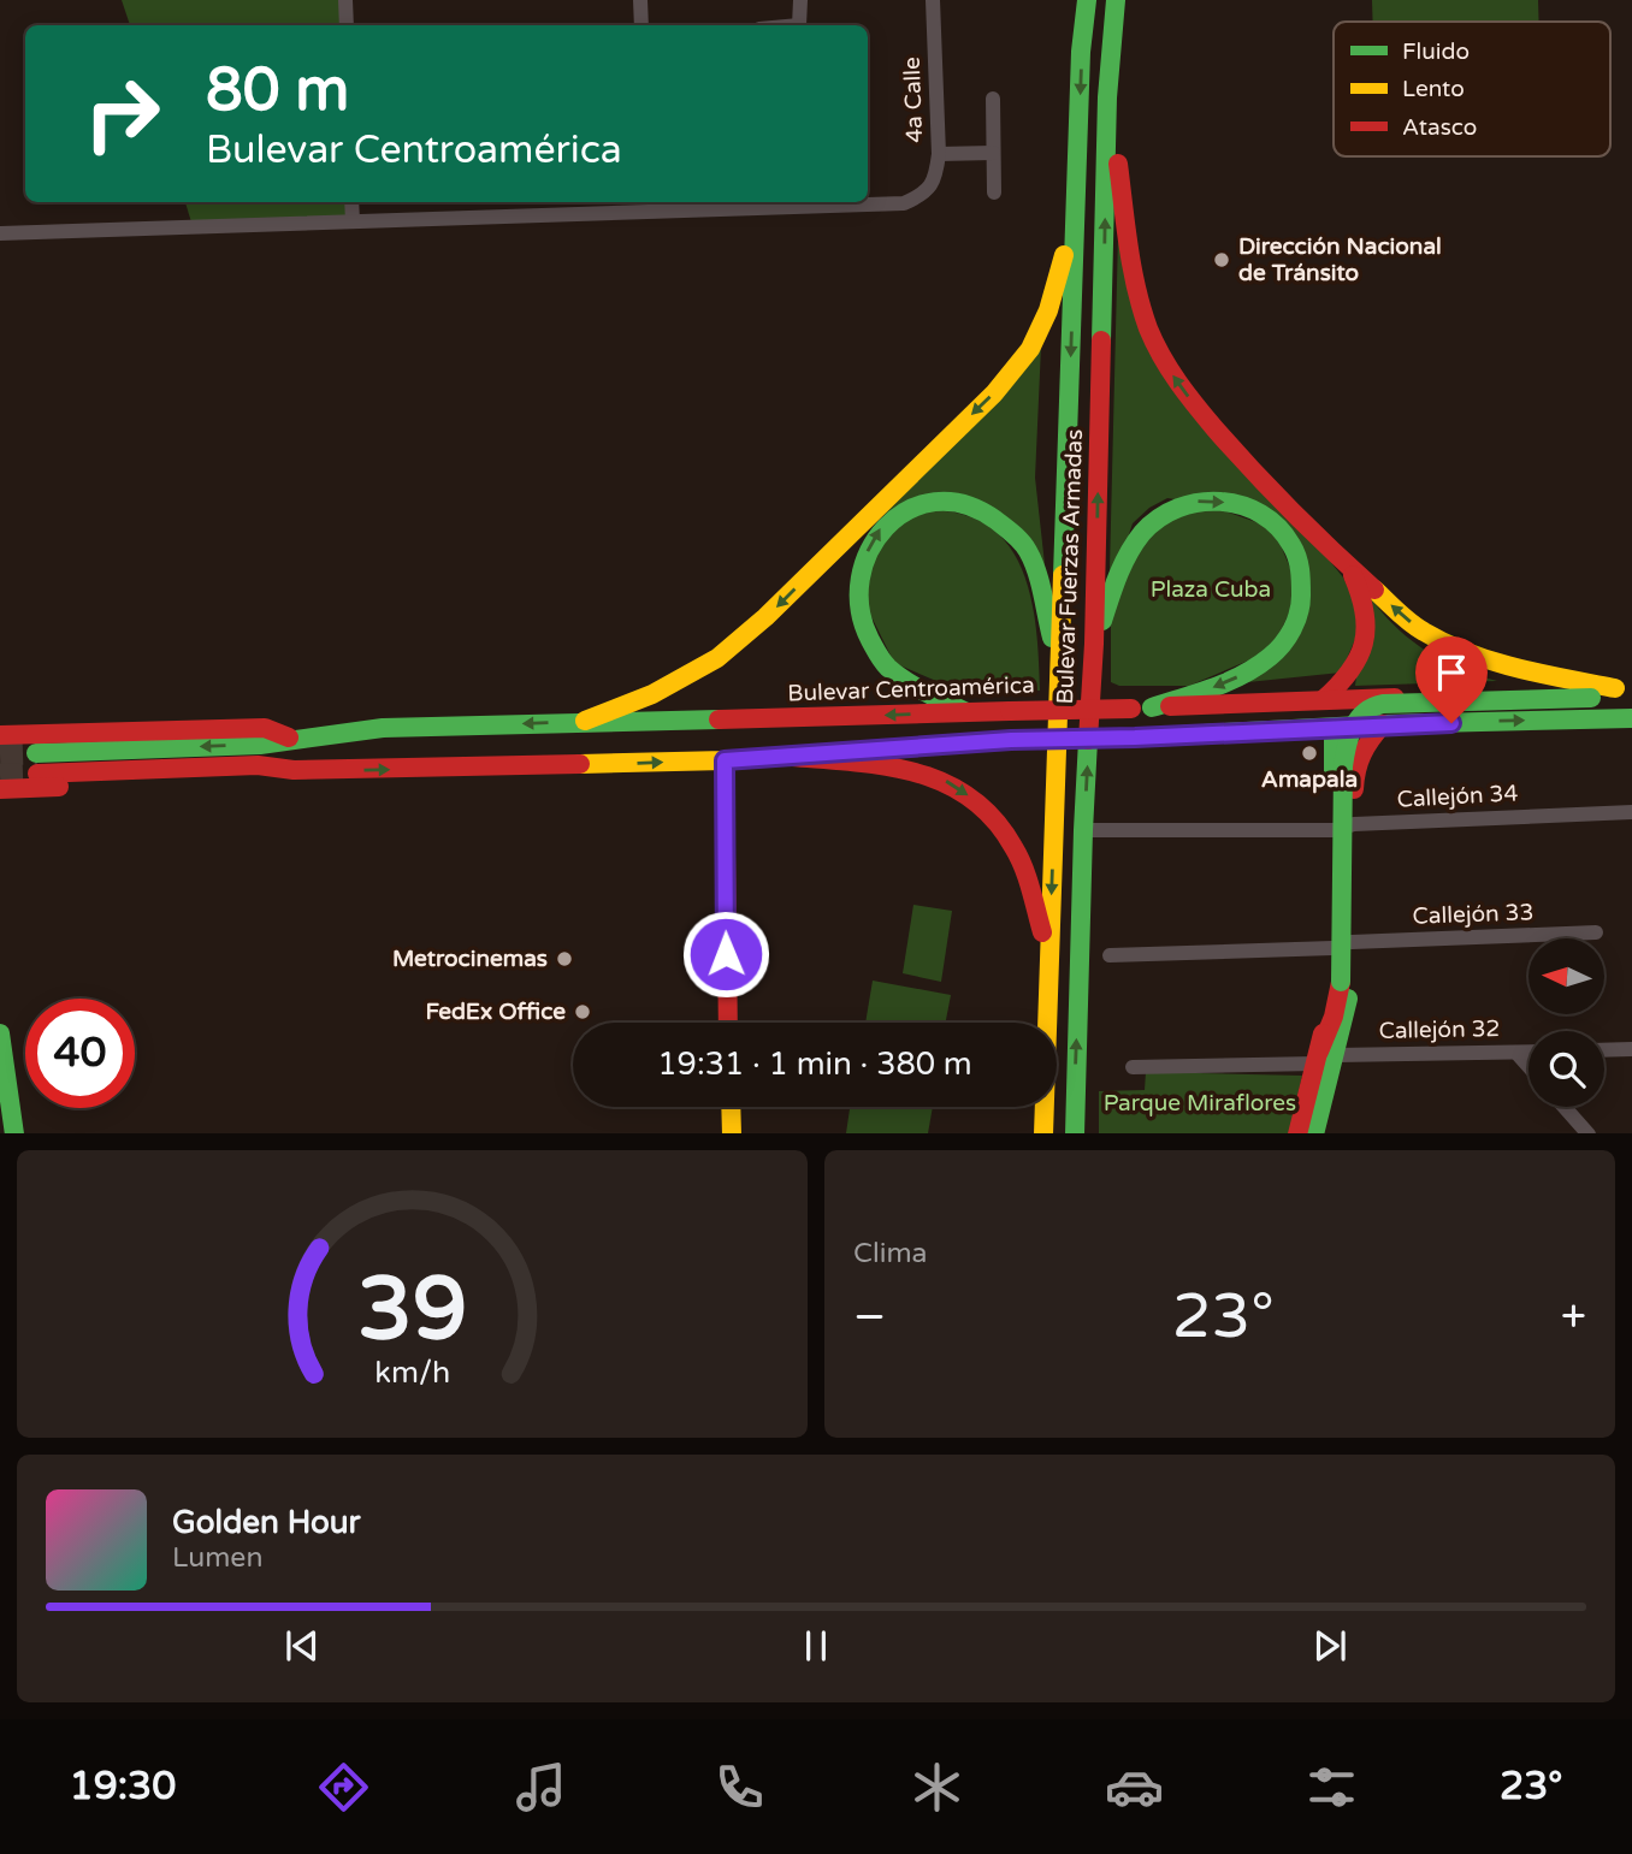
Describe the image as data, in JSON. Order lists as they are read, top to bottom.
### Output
{
  "streets": {
    "main road": ["Bulevar Fuerzas Armadas", "Bulevar Centroamérica"],
    "street": [
      "4a Calle",
      "Callejón 34",
      "Callejón 33",
      "Callejón 32"
    ]
  },
  "crossings": [
    ["Bulevar Fuerzas Armadas", "Callejón 34"]
  ],
  "parks": ["Plaza Cuba", "Parque Miraflores"],
  "places": [
    "Dirección Nacional de Tránsito",
    "Amapala",
    "Metrocinemas",
    "FedEx Office"
  ],
  "legend": ["Fluido", "Lento", "Atasco"],
  "north": "left",
  "page": {
    "turn": ["80 m", "Bulevar Centroamérica"],
    "limit": "40",
    "trip": "19:31 · 1 min · 380 m",
    "tile": "Clima",
    "heat": ["−", "23°", "+"],
    "song": ["Golden Hour", "Lumen"],
    "tabs": ["19:30", "23°"],
    "gauge": ["39", "km/h"]
  }
}
